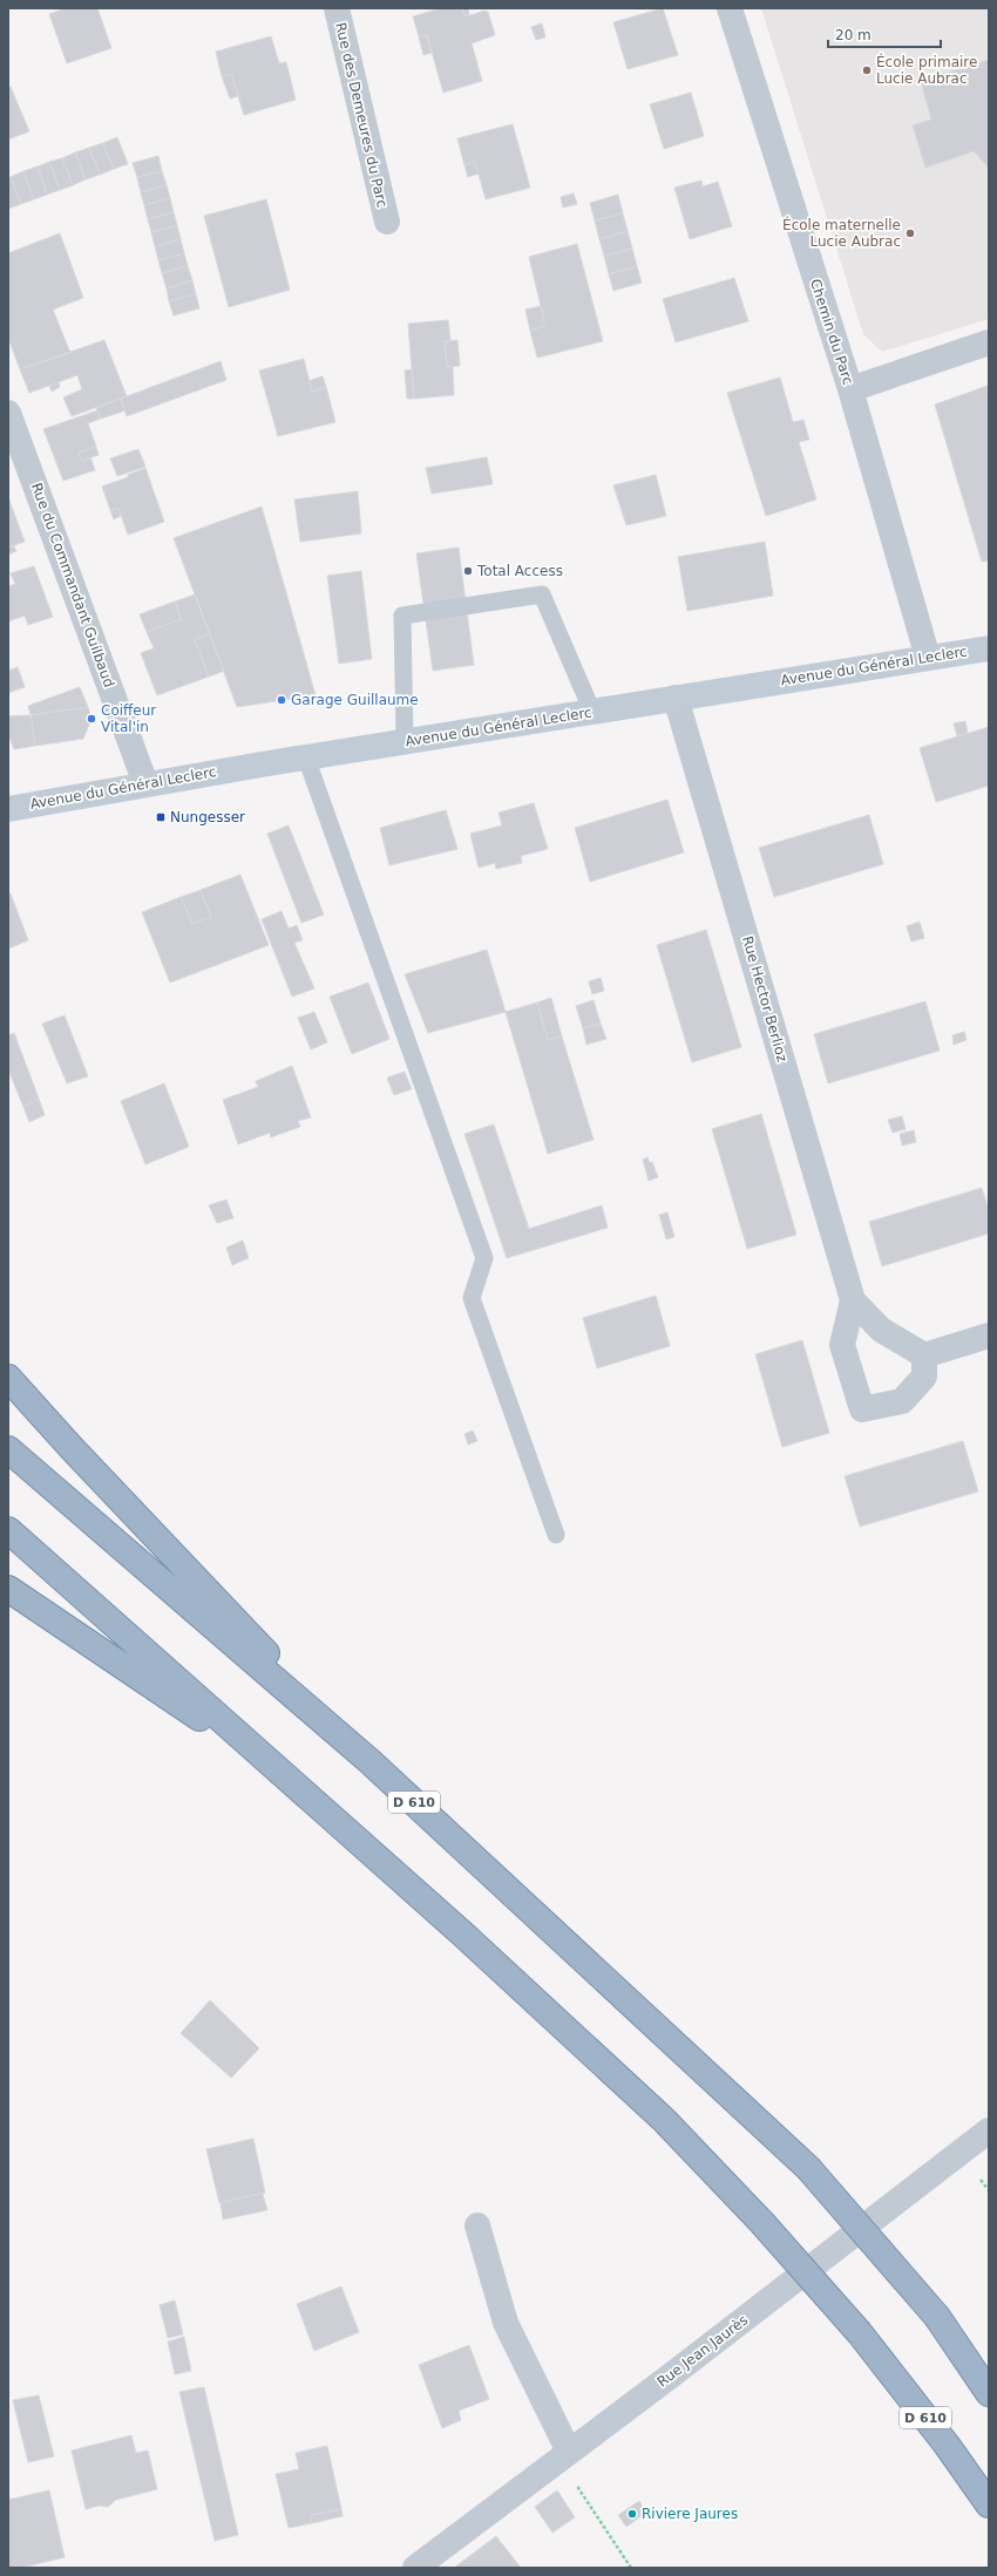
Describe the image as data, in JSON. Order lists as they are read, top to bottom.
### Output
{
  "streets": {
    "highway": ["D 610"],
    "main road": ["Avenue du Général Leclerc"],
    "street": [
      "Rue des Demeures du Parc",
      "Chemin du Parc",
      "Rue du Commandant Guilbaud",
      "Rue Hector Berlioz",
      "Rue Jean Jaurès"
    ]
  },
  "crossings": [
    ["Chemin du Parc", "Avenue du Général Leclerc"],
    ["Rue du Commandant Guilbaud", "Avenue du Général Leclerc"],
    ["Avenue du Général Leclerc", "Rue Hector Berlioz"]
  ],
  "places": {
    "other": [
      "École primaire Lucie Aubrac",
      "École maternelle Lucie Aubrac",
      "Total Access",
      "Garage Guillaume",
      "Coiffeur Vital'in",
      "Riviere Jaures"
    ],
    "transit": ["Nungesser"]
  },
  "scale_bar": "20 m"
}
